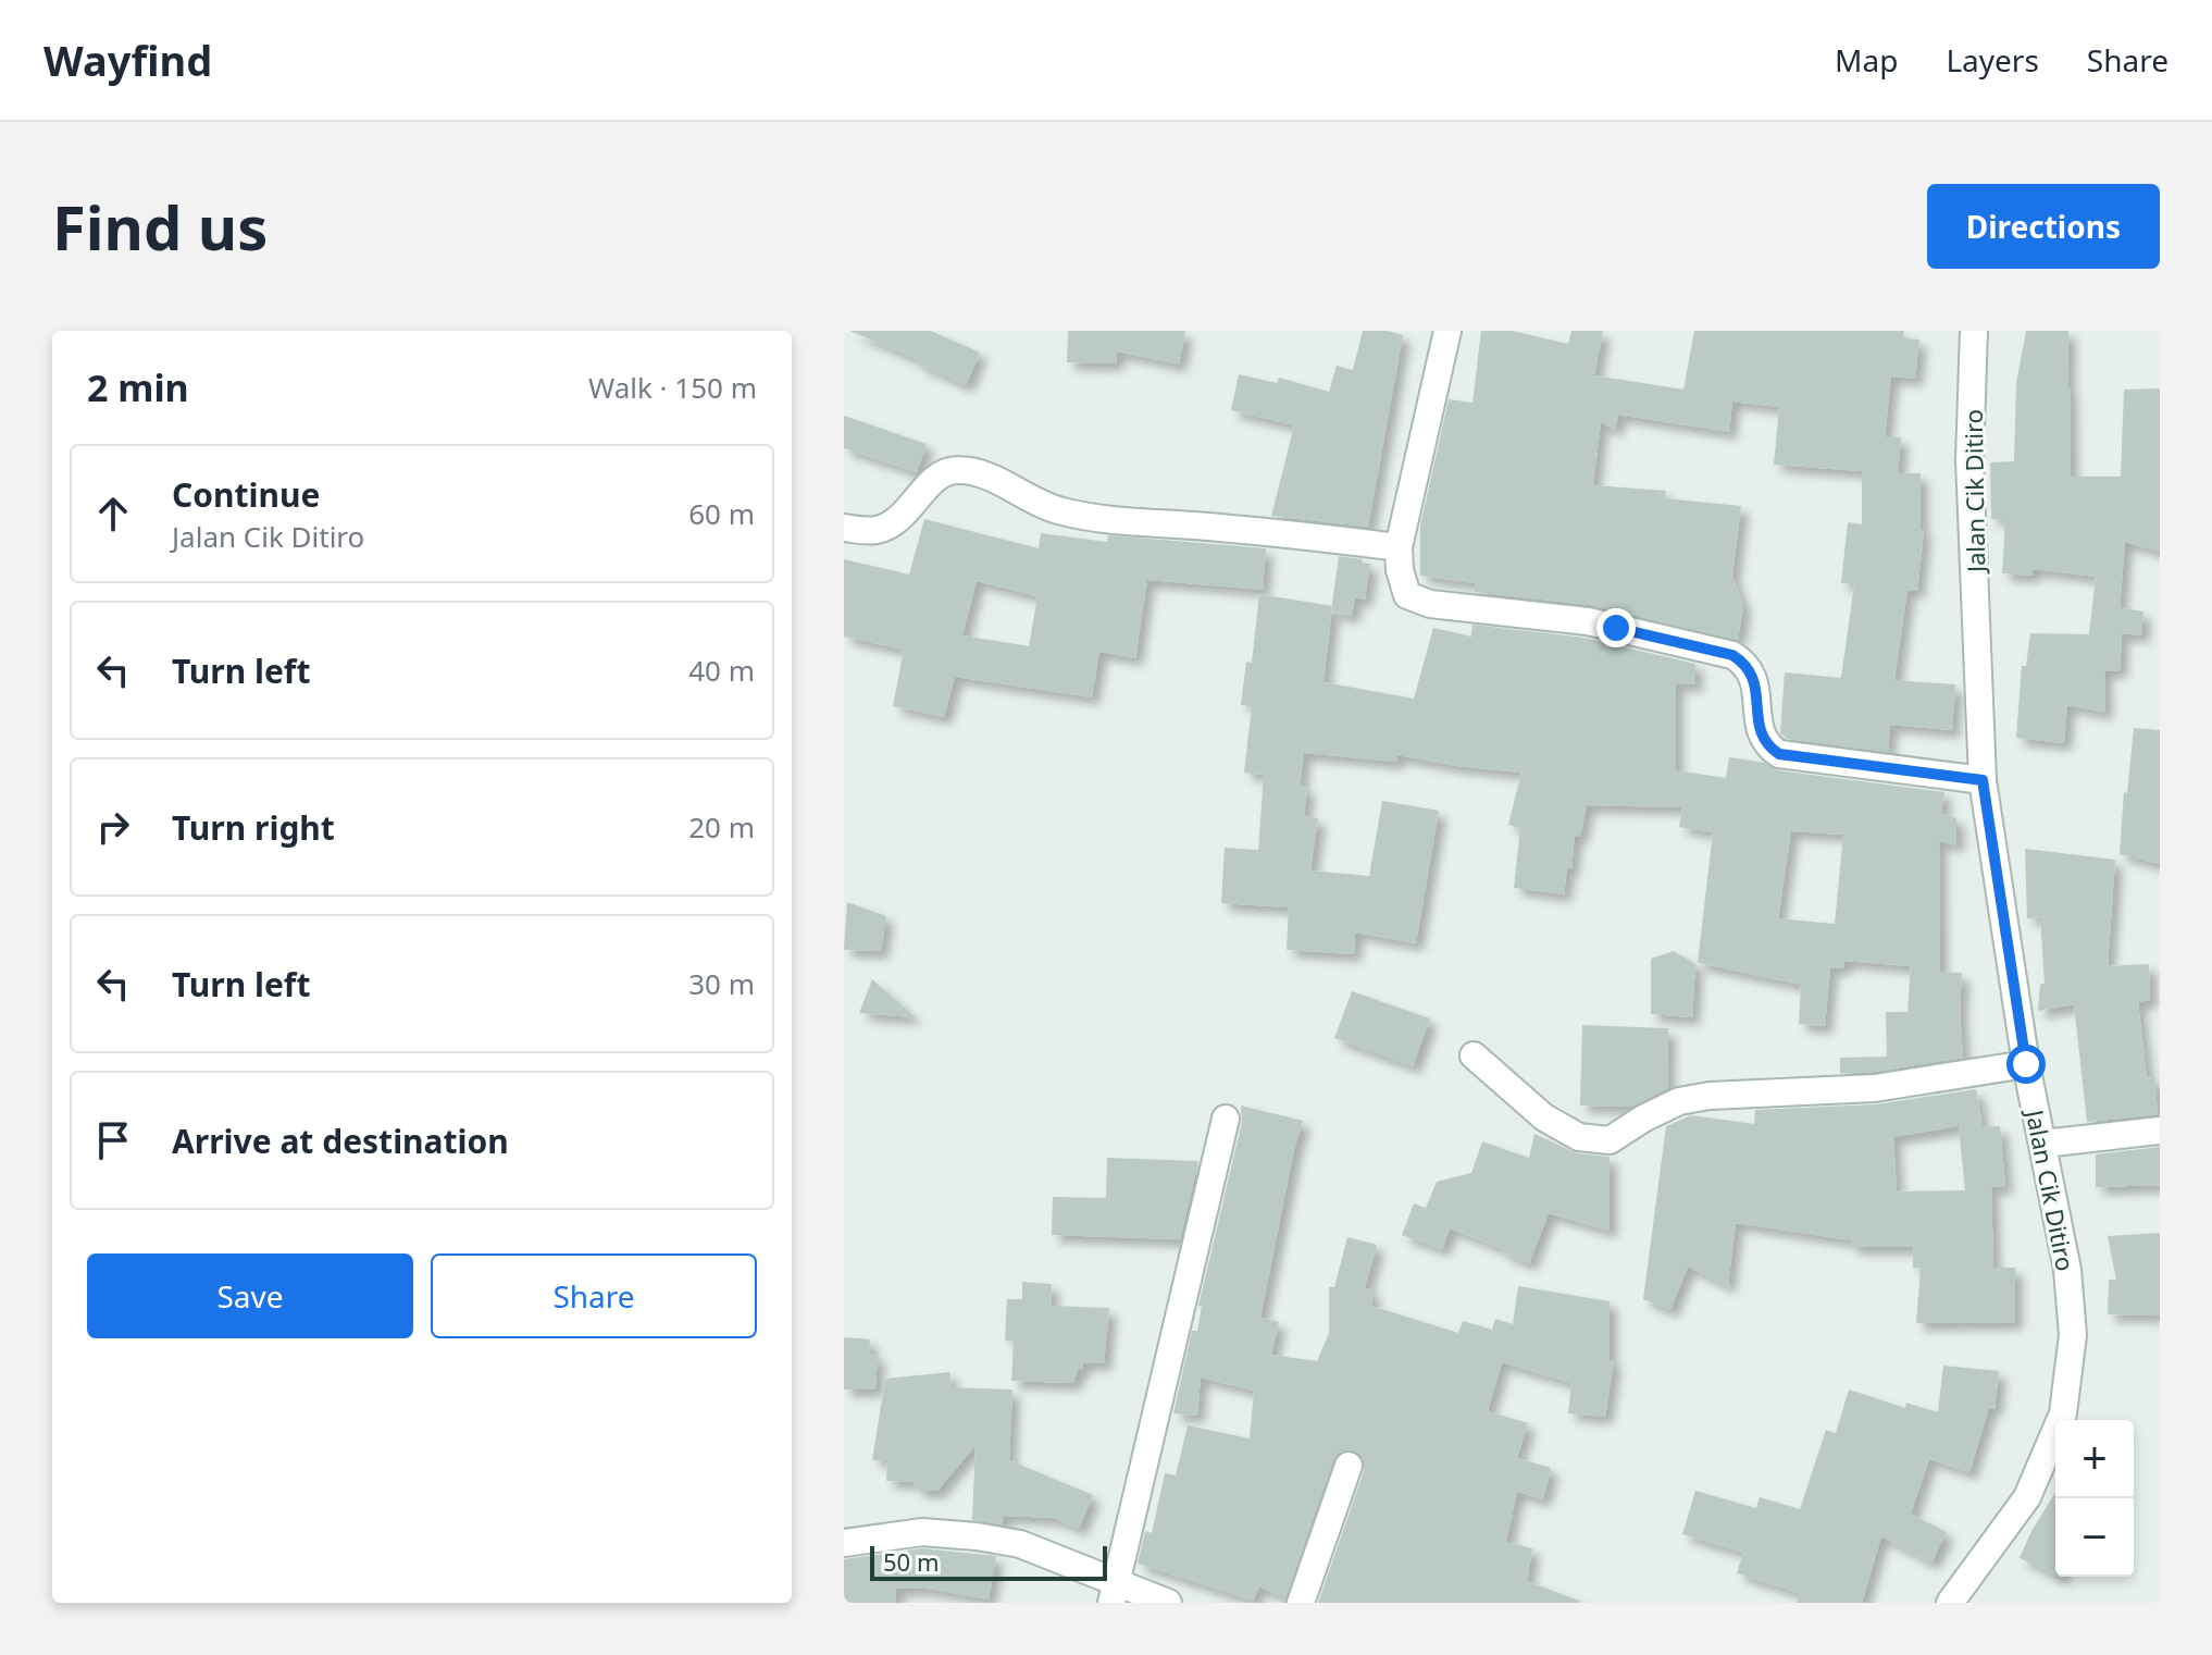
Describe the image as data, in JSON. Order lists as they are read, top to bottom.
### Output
{
  "streets": {
    "street": ["Jalan Cik Ditiro"]
  },
  "scale_bar": "50 m",
  "page": {
    "header": "Wayfind",
    "nav": ["Map", "Layers", "Share"],
    "buttons": [
      "Directions",
      ["Save", "Share"]
    ],
    "title": "Find us",
    "heading": ["2 min", "Walk · 150 m"],
    "list": [
      ["Continue", "Jalan Cik Ditiro", "60 m"],
      ["Turn left", "40 m"],
      ["Turn right", "20 m"],
      ["Turn left", "30 m"],
      "Arrive at destination"
    ],
    "map_buttons": ["+", "−"],
    "scale": "50 m"
  }
}
